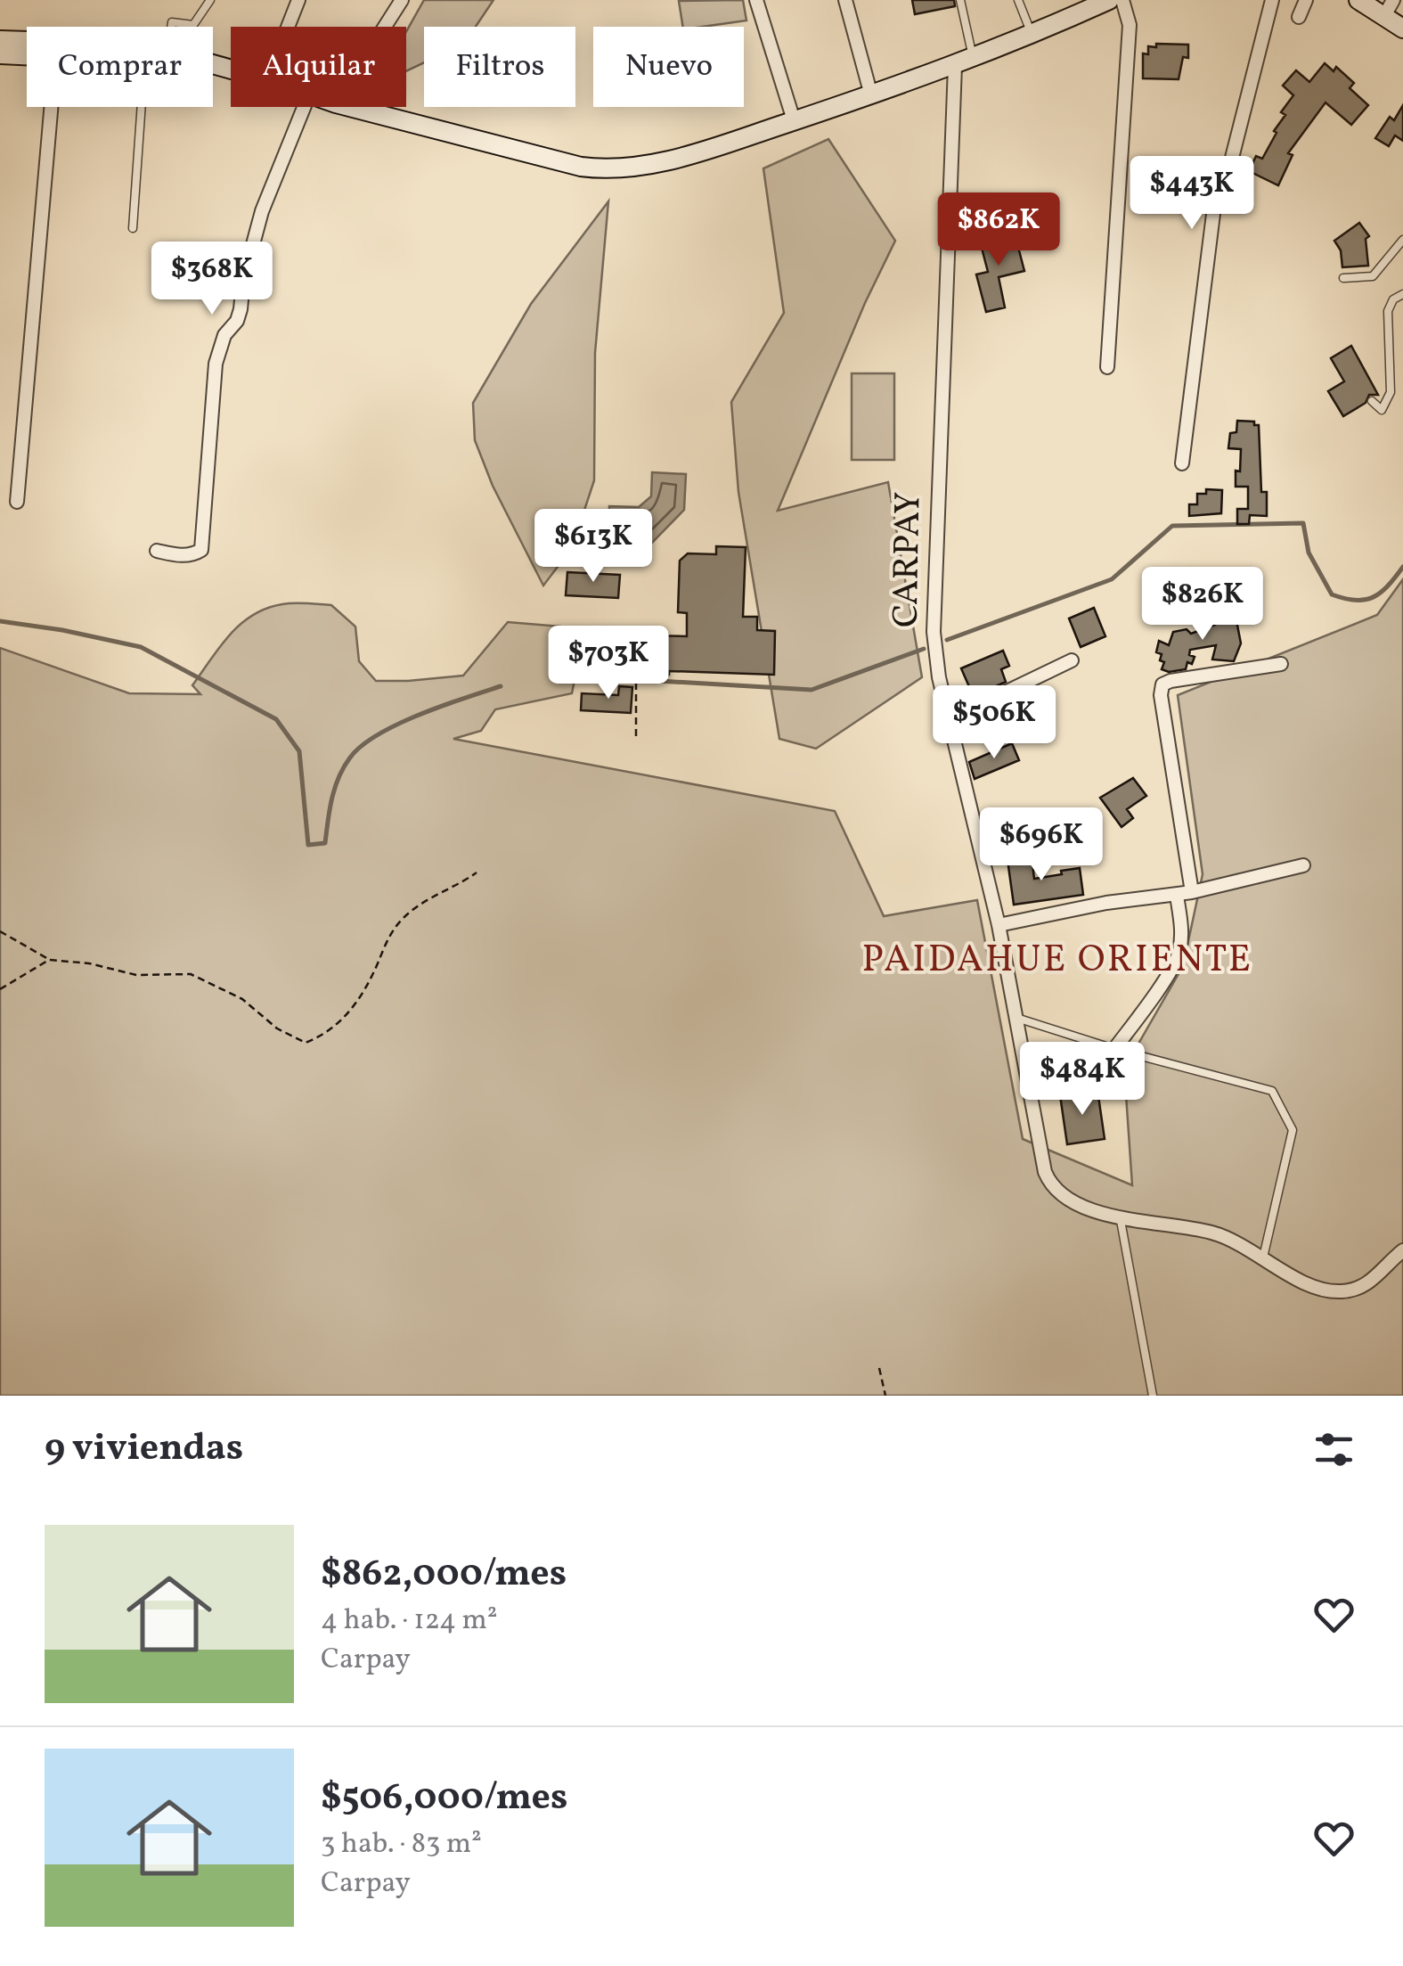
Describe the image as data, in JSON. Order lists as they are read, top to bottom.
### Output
{
  "streets": {
    "street": ["CARPAY"]
  },
  "districts": ["PAIDAHUE ORIENTE"],
  "page": {
    "chip": [
      "Comprar",
      "Alquilar",
      "Filtros",
      "Nuevo"
    ],
    "price": [
      "$443K",
      "$862K",
      "$368K",
      "$613K",
      "$826K",
      "$703K",
      "$506K",
      "$696K",
      "$484K"
    ],
    "heading": "9 viviendas",
    "list": [
      {
        "name": "$862,000/mes",
        "note": "4 hab. · 124 m² · Carpay"
      },
      {
        "name": "$506,000/mes",
        "note": "3 hab. · 83 m² · Carpay"
      }
    ]
  }
}
